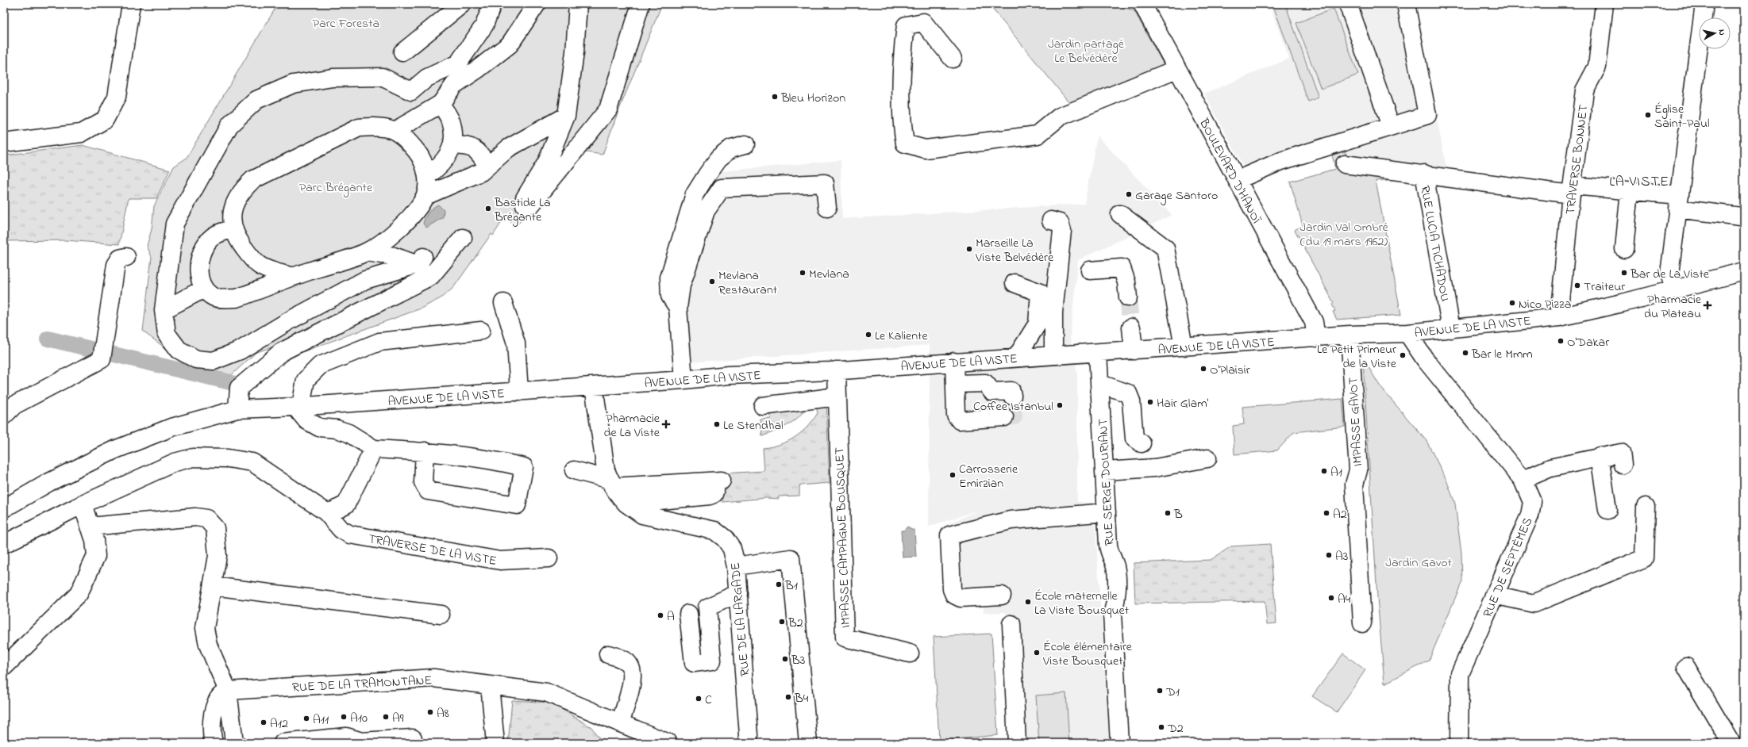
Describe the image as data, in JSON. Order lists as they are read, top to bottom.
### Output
{
  "streets": {
    "street": [
      "TRAVERSE BONNET",
      "BOULEVARD D'HANOÏ",
      "RUE LUCIA TICHADOU",
      "AVENUE DE LA VISTE",
      "IMPASSE GAVOT",
      "RUE SERGE DOURIANT",
      "IMPASSE CAMPAGNE BOUSQUET",
      "TRAVERSE DE LA VISTE",
      "RUE DE SEPTÈMES",
      "RUE DE LA LARGADE",
      "RUE DE LA TRAMONTANE"
    ]
  },
  "crossings": [
    ["TRAVERSE BONNET", "RUE LUCIA TICHADOU"],
    ["TRAVERSE BONNET", "AVENUE DE LA VISTE"],
    ["BOULEVARD D'HANOÏ", "AVENUE DE LA VISTE"],
    ["RUE LUCIA TICHADOU", "AVENUE DE LA VISTE"],
    ["AVENUE DE LA VISTE", "IMPASSE GAVOT"],
    ["AVENUE DE LA VISTE", "RUE SERGE DOURIANT"],
    ["AVENUE DE LA VISTE", "IMPASSE CAMPAGNE BOUSQUET"],
    ["AVENUE DE LA VISTE", "RUE DE SEPTÈMES"],
    ["AVENUE DE LA VISTE", "RUE DE LA LARGADE"]
  ],
  "districts": ["LA VISTE"],
  "parks": [
    "Parc Foresta",
    "Jardin partagé Le Belvédère",
    "Parc Brégante",
    "Jardin Val Ombré (du 19 mars 1962)",
    "Jardin Gavot"
  ],
  "places": {
    "other": [
      "Bleu Horizon",
      "Église Saint-Paul",
      "Garage Santoro",
      "Bastide La Brégante",
      "Marseille La Viste Belvédère",
      "Mevlana",
      "Bar de La Viste",
      "Mevlana Restaurant",
      "Traiteur",
      "Nico Pizza",
      "Le Kaliente",
      "O'Dakar",
      "Bar le Mmm",
      "Le Petit Primeur de la Viste",
      "O'Plaisir",
      "Hair Glam'",
      "Coffee Istanbul",
      "Le Stendhal",
      "A1",
      "Carrosserie Emirzian",
      "B",
      "A2",
      "A3",
      "B1",
      "A4",
      "École maternelle La Viste Bousquet",
      "A",
      "B2",
      "École élémentaire Viste Bousquet",
      "B3",
      "D1",
      "B4",
      "C",
      "A8",
      "A10",
      "A9",
      "A11",
      "A12",
      "D2"
    ],
    "health": ["Pharmacie du Plateau", "Pharmacie de La Viste"]
  },
  "north": "right"
}
